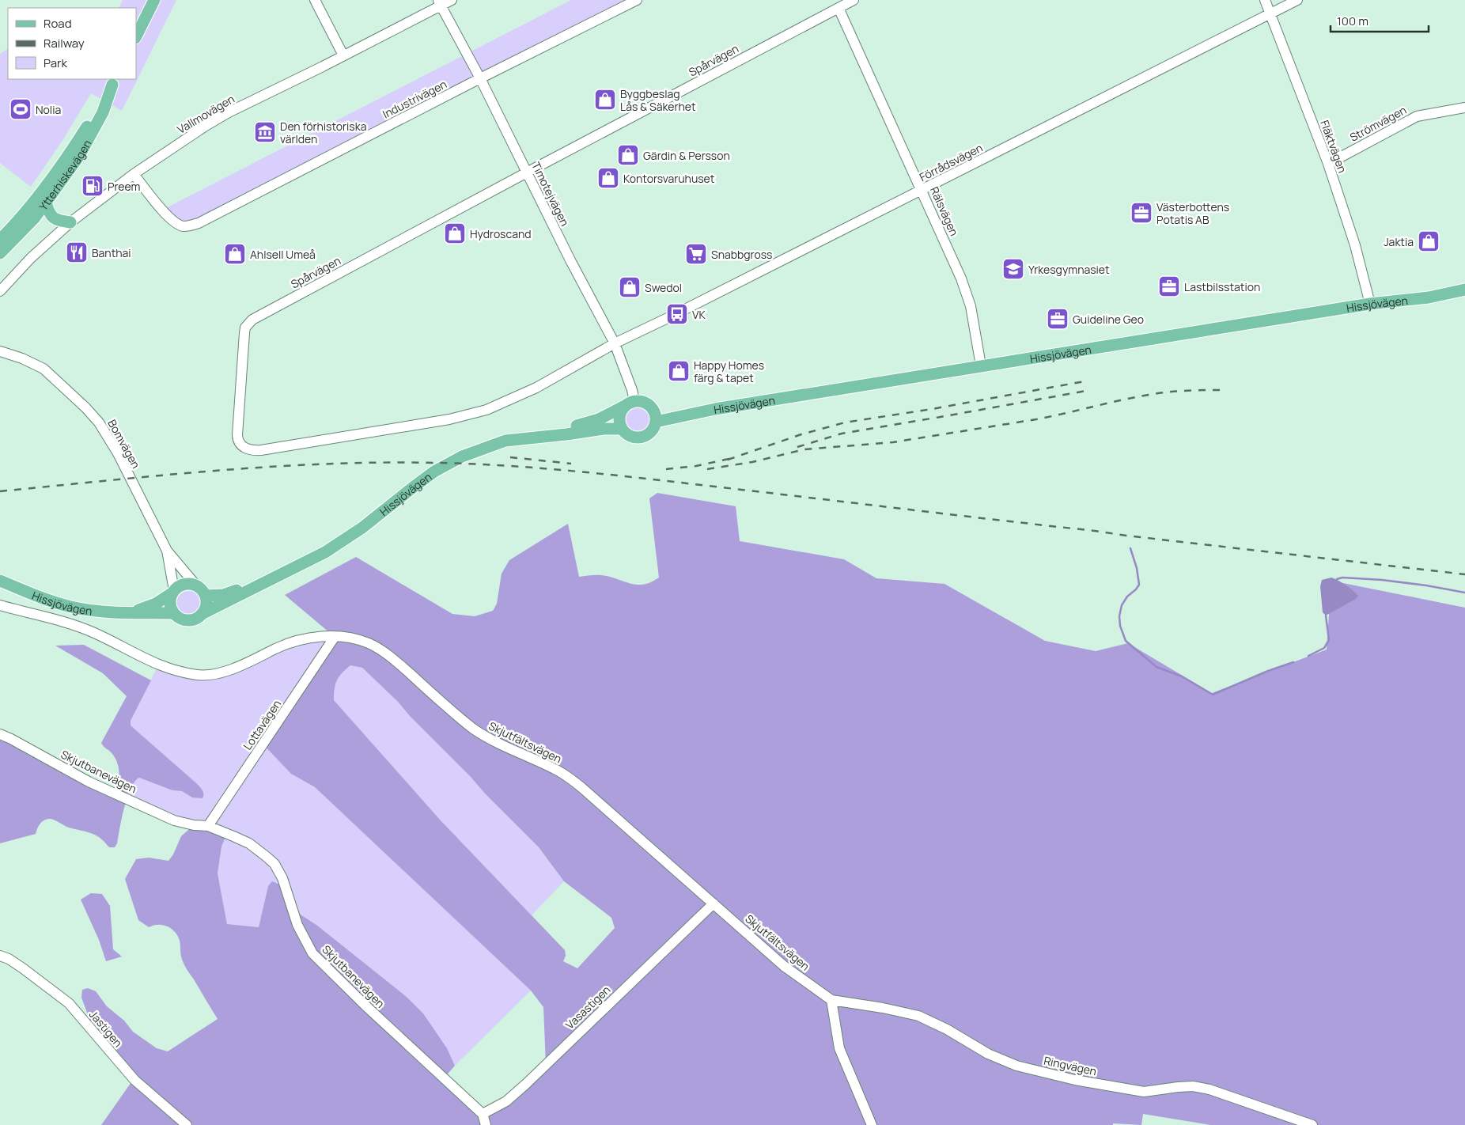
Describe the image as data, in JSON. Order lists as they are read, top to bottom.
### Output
{
  "streets": {
    "main road": ["Ytterhiskevägen", "Hissjövägen"],
    "street": [
      "Spårvägen",
      "Industrivägen",
      "Vallmovägen",
      "Strömvägen",
      "Fläktvägen",
      "Förrådsvägen",
      "Timotejvägen",
      "Rälsvägen",
      "Bomvägen",
      "Lottavägen",
      "Skjutfältsvägen",
      "Skjutbanevägen",
      "Vasastigen",
      "Jastigen",
      "Ringvägen"
    ]
  },
  "crossings": [
    ["Spårvägen", "Förrådsvägen"],
    ["Spårvägen", "Timotejvägen"],
    ["Spårvägen", "Rälsvägen"],
    ["Industrivägen", "Vallmovägen"],
    ["Industrivägen", "Timotejvägen"],
    ["Vallmovägen", "Timotejvägen"],
    ["Strömvägen", "Fläktvägen"],
    ["Fläktvägen", "Förrådsvägen"],
    ["Fläktvägen", "Hissjövägen"],
    ["Förrådsvägen", "Timotejvägen"],
    ["Förrådsvägen", "Rälsvägen"],
    ["Timotejvägen", "Hissjövägen"],
    ["Rälsvägen", "Hissjövägen"],
    ["Hissjövägen", "Bomvägen"],
    ["Lottavägen", "Skjutfältsvägen"],
    ["Lottavägen", "Skjutbanevägen"],
    ["Skjutfältsvägen", "Vasastigen"],
    ["Skjutfältsvägen", "Ringvägen"],
    ["Skjutbanevägen", "Vasastigen"]
  ],
  "places": {
    "shop": [
      "Byggbeslag Lås & Säkerhet",
      "Gärdin & Persson",
      "Kontorsvaruhuset",
      "Hydroscand",
      "Jaktia",
      "Ahlsell Umeå",
      "Swedol",
      "Happy Homes färg & tapet"
    ],
    "sports": ["Nolia"],
    "museum": ["Den förhistoriska världen"],
    "fuel station": ["Preem"],
    "office": ["Västerbottens Potatis AB", "Lastbilsstation", "Guideline Geo"],
    "restaurant": ["Banthai"],
    "supermarket": ["Snabbgross"],
    "school or university": ["Yrkesgymnasiet"],
    "bus stop": ["VK"]
  },
  "legend": ["Road", "Railway", "Park"],
  "scale_bar": "100 m"
}
